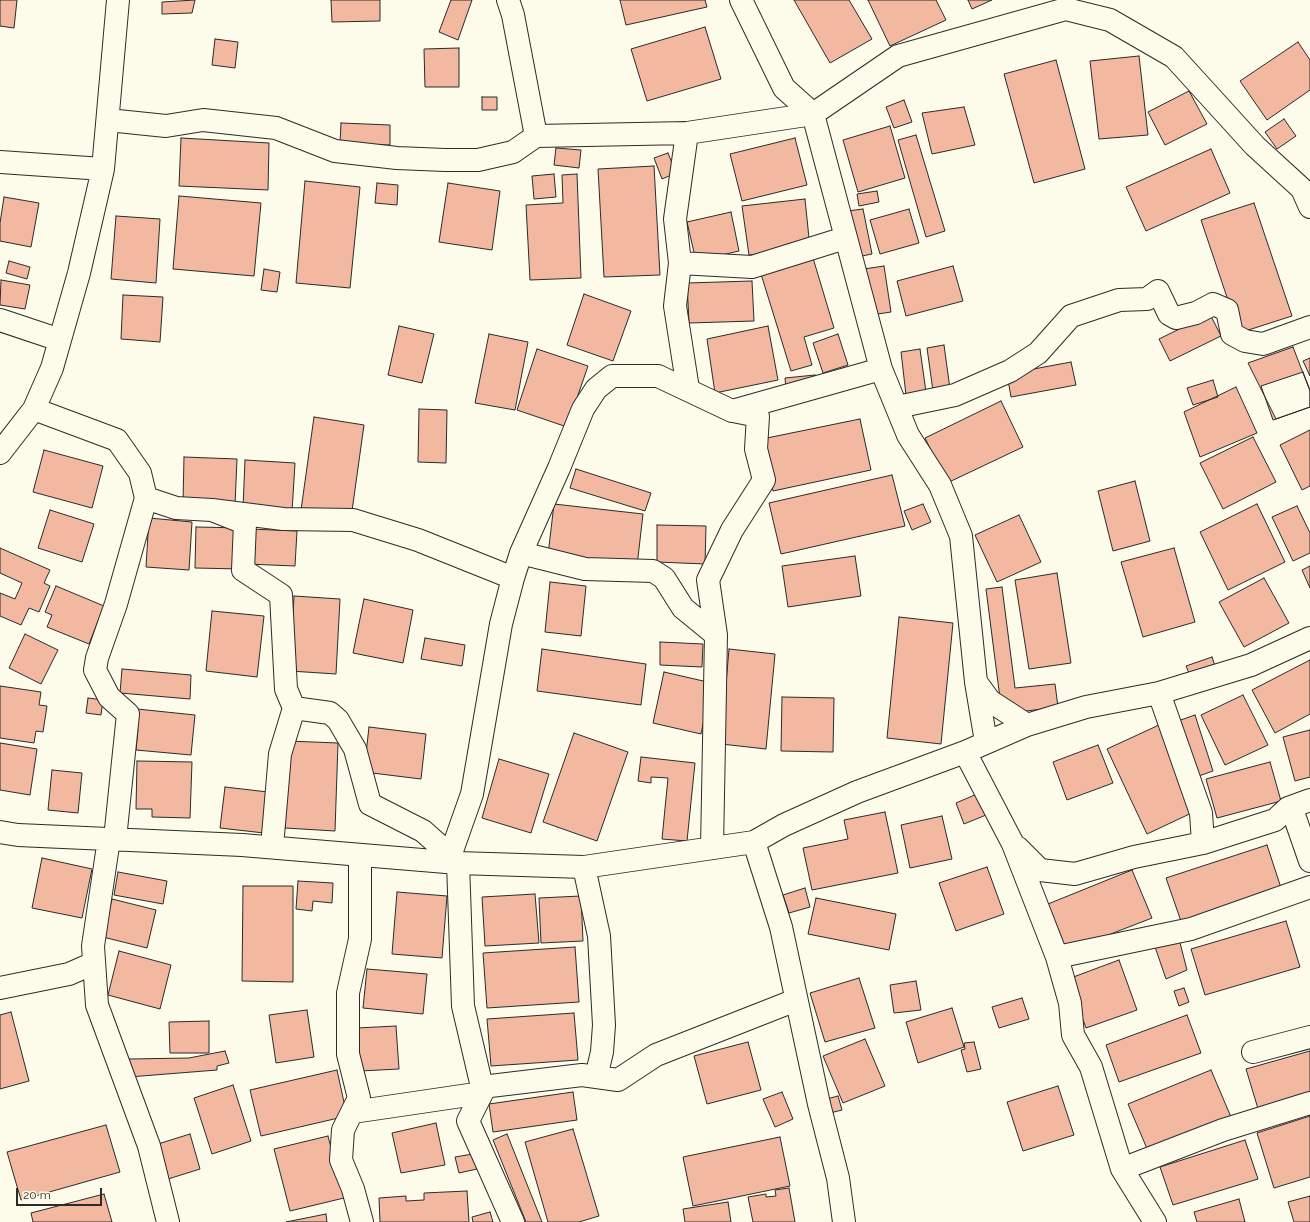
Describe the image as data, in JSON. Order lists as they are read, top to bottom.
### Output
{
  "scale_bar": "20 m"
}
